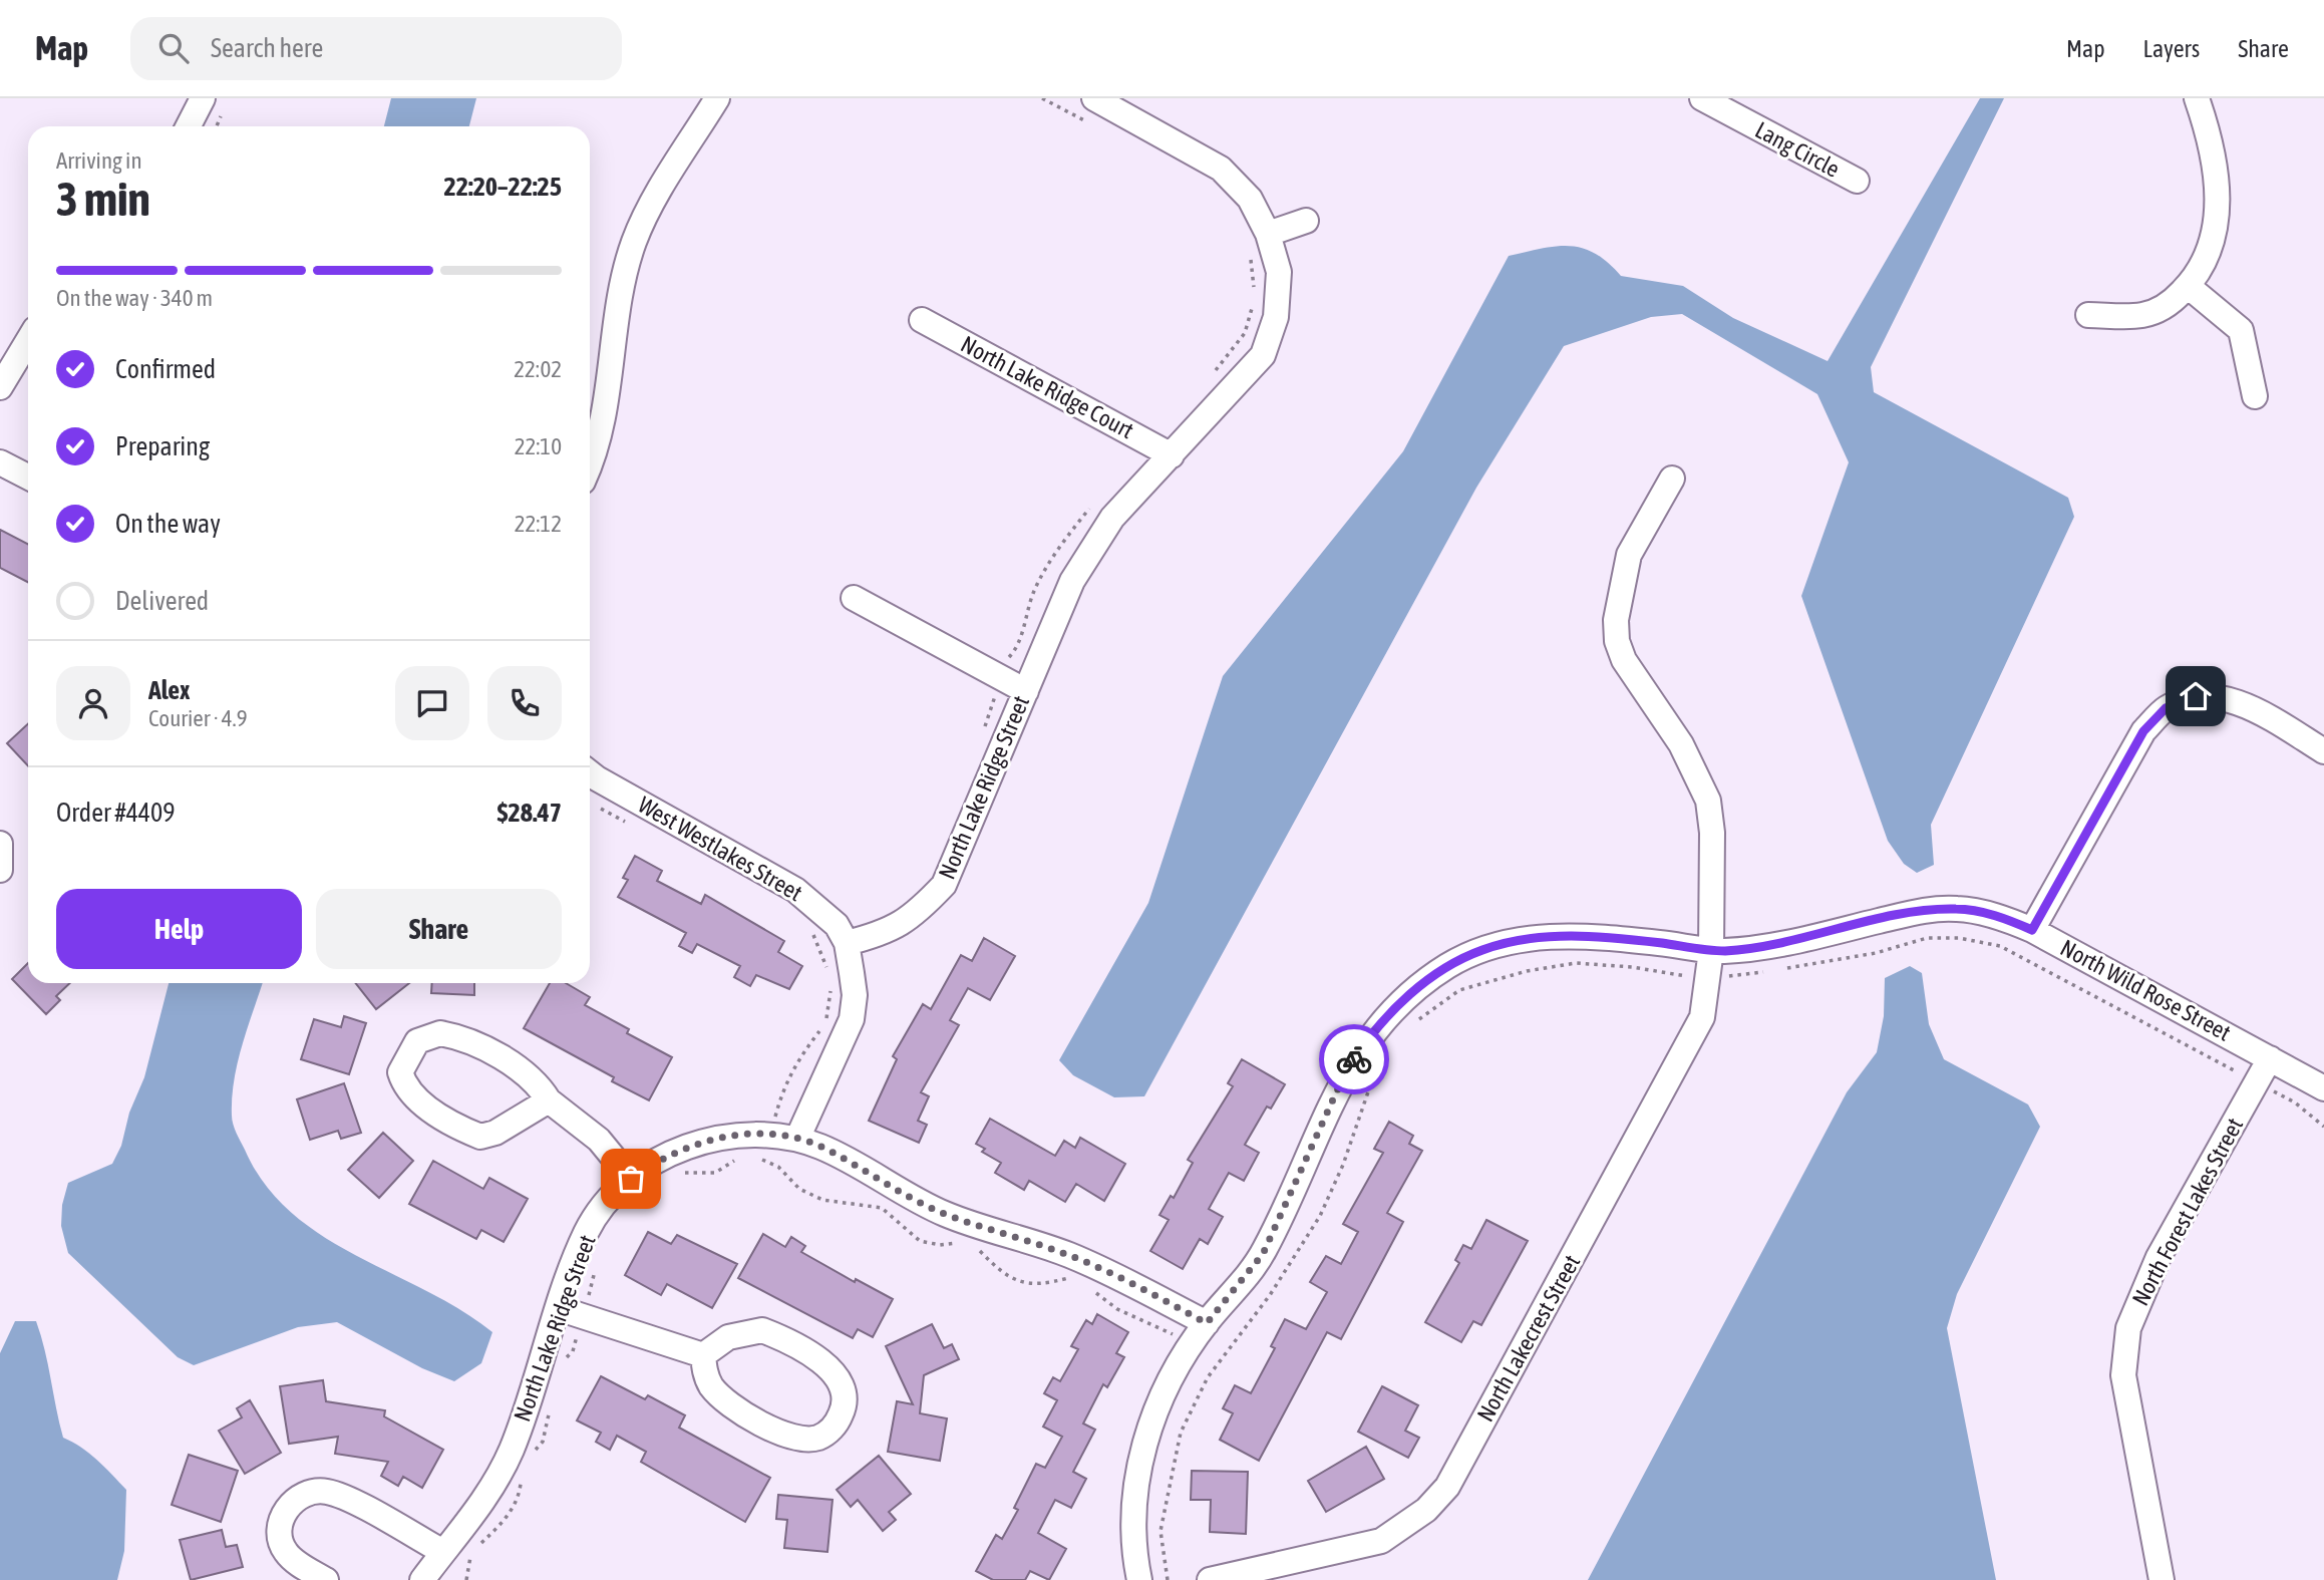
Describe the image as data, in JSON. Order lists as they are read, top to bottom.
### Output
{
  "streets": {
    "street": [
      "Lang Circle",
      "North Lake Ridge Court",
      "North Lake Ridge Street",
      "West Westlakes Street",
      "North Wild Rose Street",
      "North Forest Lakes Street",
      "North Lakecrest Street"
    ]
  },
  "crossings": [
    ["North Lake Ridge Court", "North Lake Ridge Street"],
    ["North Lake Ridge Street", "West Westlakes Street"],
    ["North Wild Rose Street", "North Forest Lakes Street"],
    ["North Wild Rose Street", "North Lakecrest Street"]
  ],
  "page": {
    "header": "Map",
    "search": "Search here",
    "nav": ["Map", "Layers", "Share"],
    "heading": ["3 min", "Arriving in", "22:20–22:25"],
    "panel": [
      "Alex",
      "Courier · 4.9",
      "Order #4409",
      "$28.47"
    ],
    "bar": "On the way · 340 m",
    "list": [
      ["Confirmed", "22:02"],
      ["Preparing", "22:10"],
      ["On the way", "22:12"],
      "Delivered"
    ],
    "buttons": ["Help", "Share"]
  }
}
